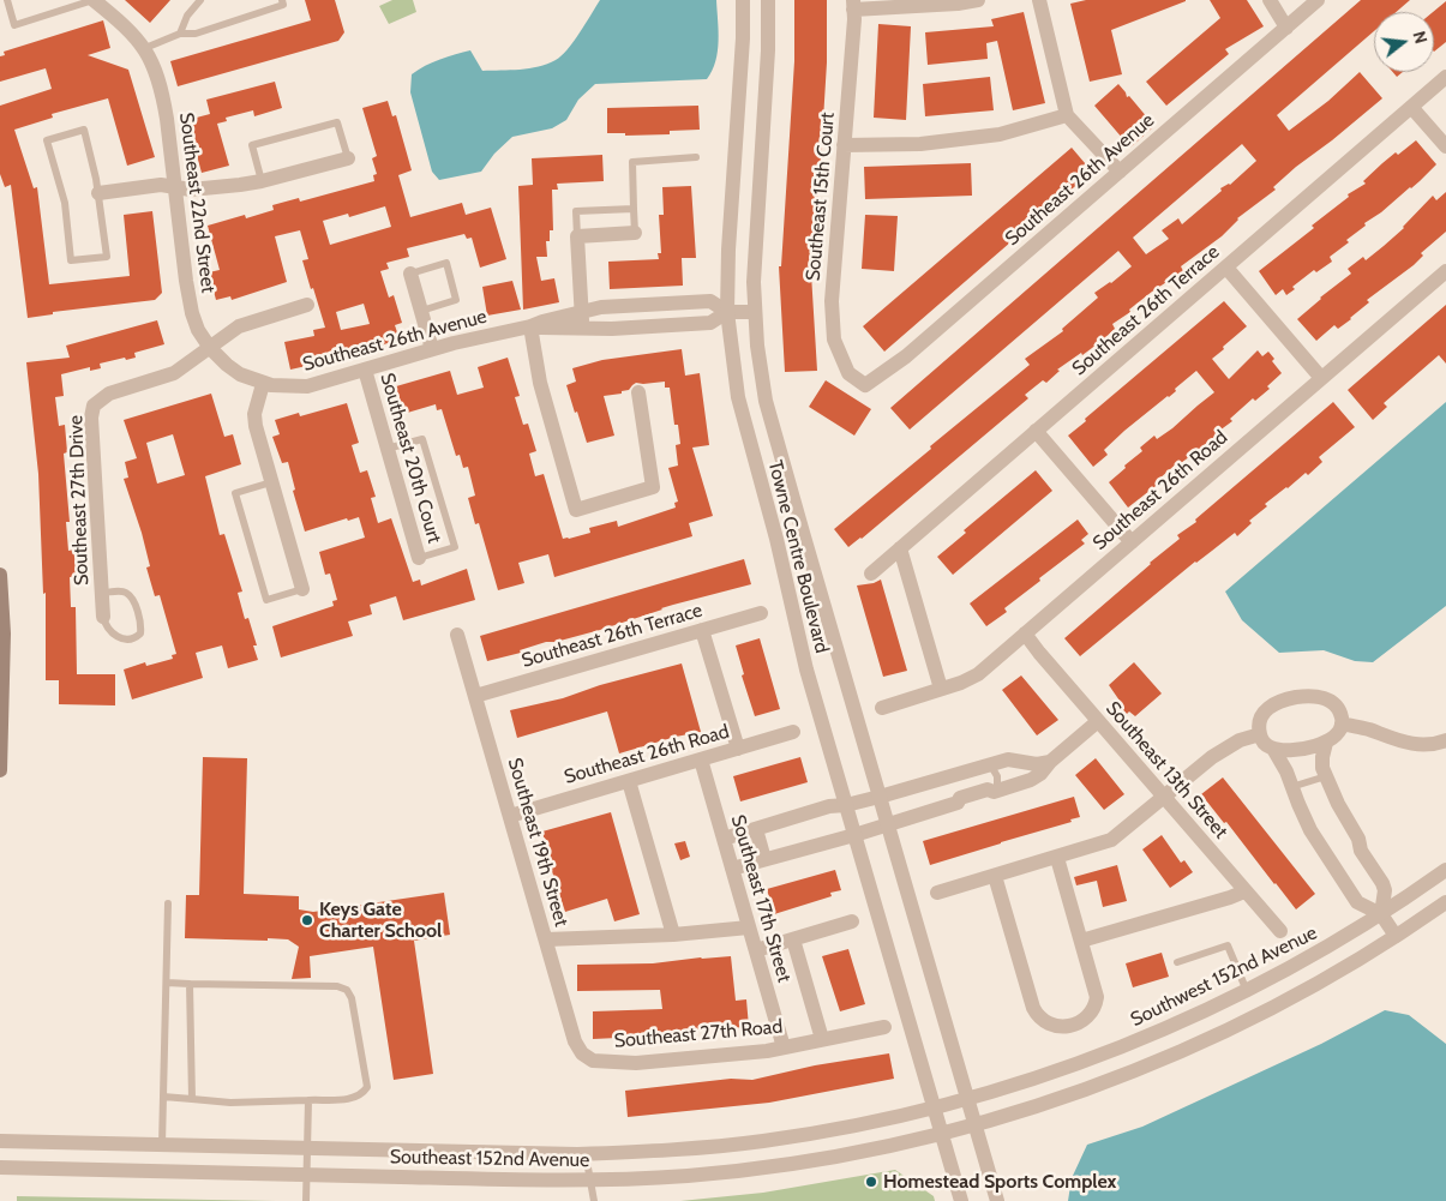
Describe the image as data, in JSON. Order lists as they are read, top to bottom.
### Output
{
  "streets": {
    "street": [
      "Southeast 26th Avenue",
      "Southeast 15th Court",
      "Southeast 22nd Street",
      "Southeast 26th Terrace",
      "Southeast 20th Court",
      "Southeast 26th Road",
      "Southeast 27th Drive",
      "Towne Centre Boulevard",
      "Southeast 13th Street",
      "Southeast 19th Street",
      "Southeast 17th Street",
      "Southwest 152nd Avenue",
      "Southeast 27th Road",
      "Southeast 152nd Avenue"
    ]
  },
  "crossings": [
    ["Southeast 26th Avenue", "Southeast 15th Court"],
    ["Southeast 26th Avenue", "Southeast 22nd Street"],
    ["Southeast 26th Avenue", "Southeast 20th Court"],
    ["Southeast 26th Avenue", "Southeast 27th Drive"],
    ["Southeast 26th Avenue", "Towne Centre Boulevard"],
    ["Southeast 22nd Street", "Southeast 27th Drive"],
    ["Southeast 26th Terrace", "Southeast 19th Street"],
    ["Southeast 26th Road", "Southeast 13th Street"],
    ["Southeast 26th Road", "Southeast 19th Street"],
    ["Southeast 26th Road", "Southeast 17th Street"],
    ["Towne Centre Boulevard", "Southwest 152nd Avenue"],
    ["Towne Centre Boulevard", "Southeast 152nd Avenue"],
    ["Southeast 19th Street", "Southeast 27th Road"],
    ["Southeast 17th Street", "Southeast 27th Road"],
    ["Southwest 152nd Avenue", "Southeast 152nd Avenue"]
  ],
  "places": ["Keys Gate Charter School", "Homestead Sports Complex"],
  "north": "right"
}
